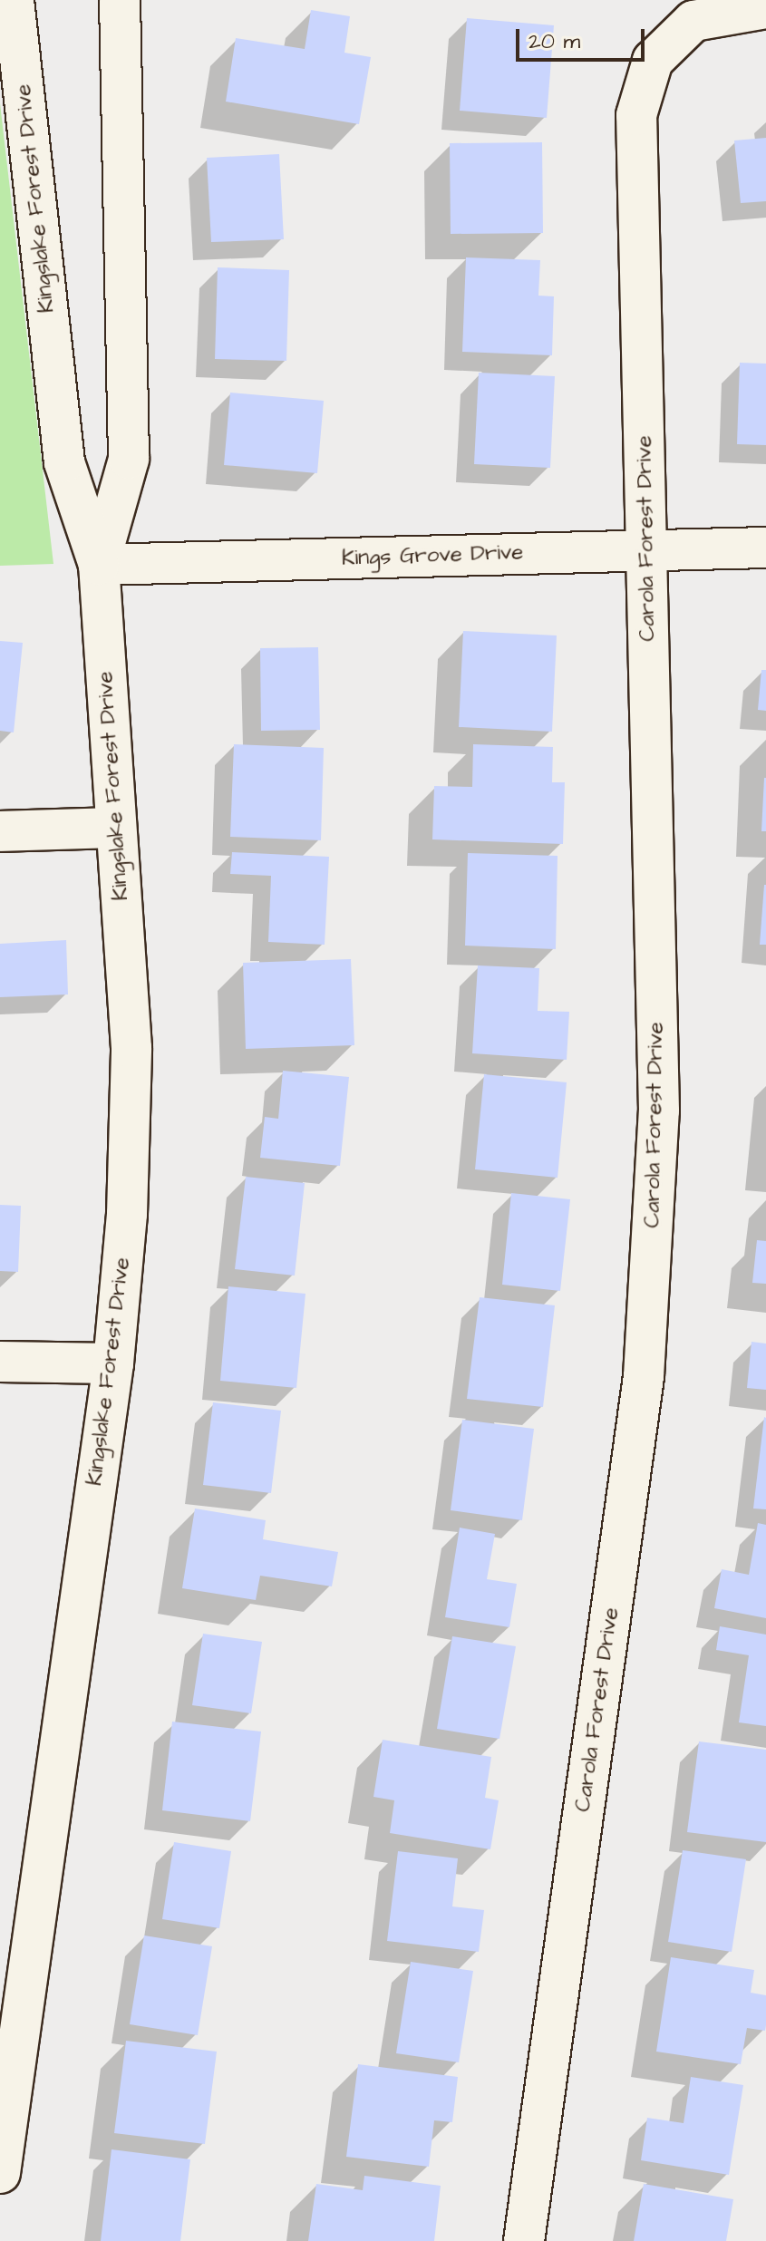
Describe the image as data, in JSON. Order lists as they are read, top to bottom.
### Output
{
  "streets": {
    "street": ["Kingslake Forest Drive", "Carola Forest Drive", "Kings Grove Drive"]
  },
  "crossings": [
    ["Kingslake Forest Drive", "Kings Grove Drive"],
    ["Carola Forest Drive", "Kings Grove Drive"]
  ],
  "scale_bar": "20 m"
}
